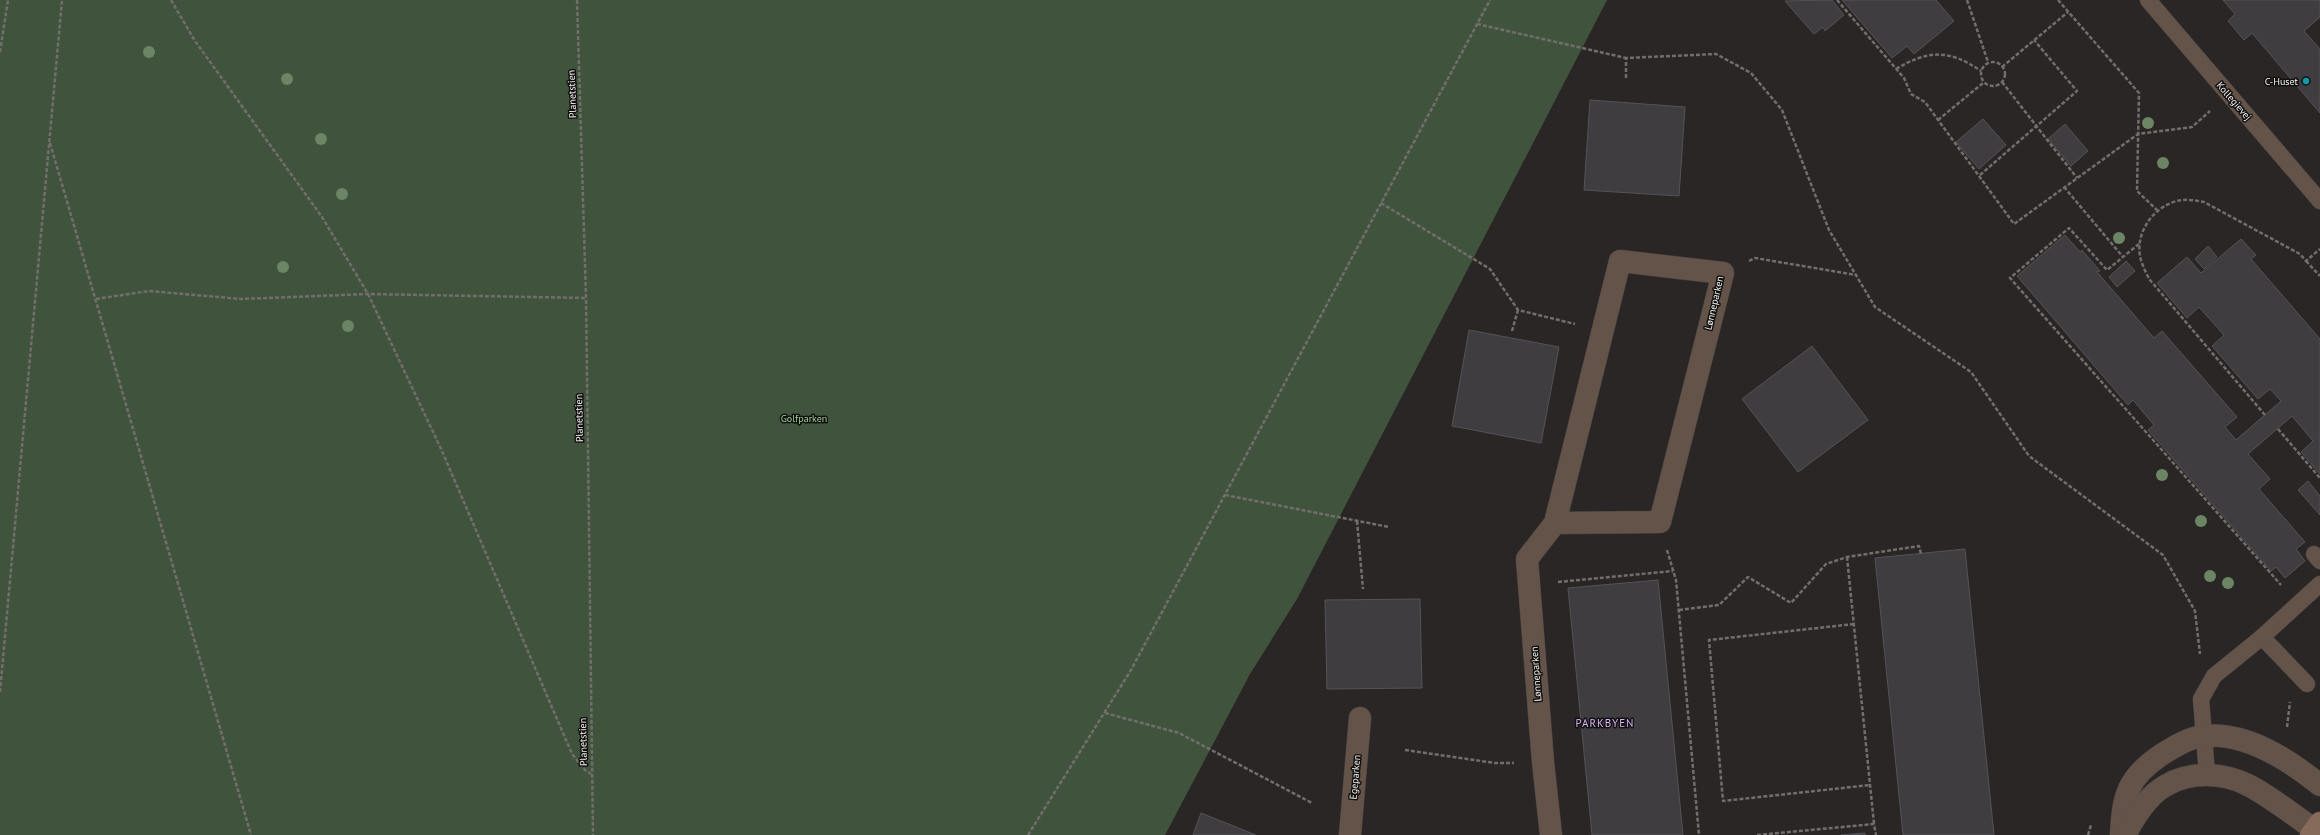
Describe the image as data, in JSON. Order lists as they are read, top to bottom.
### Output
{
  "streets": {
    "street": ["Lønneparken", "Egeparken"],
    "lane": ["Kollegievej"],
    "path": ["Planetstien"]
  },
  "districts": ["PARKBYEN"],
  "parks": ["Golfparken"],
  "places": ["C-Huset"]
}
